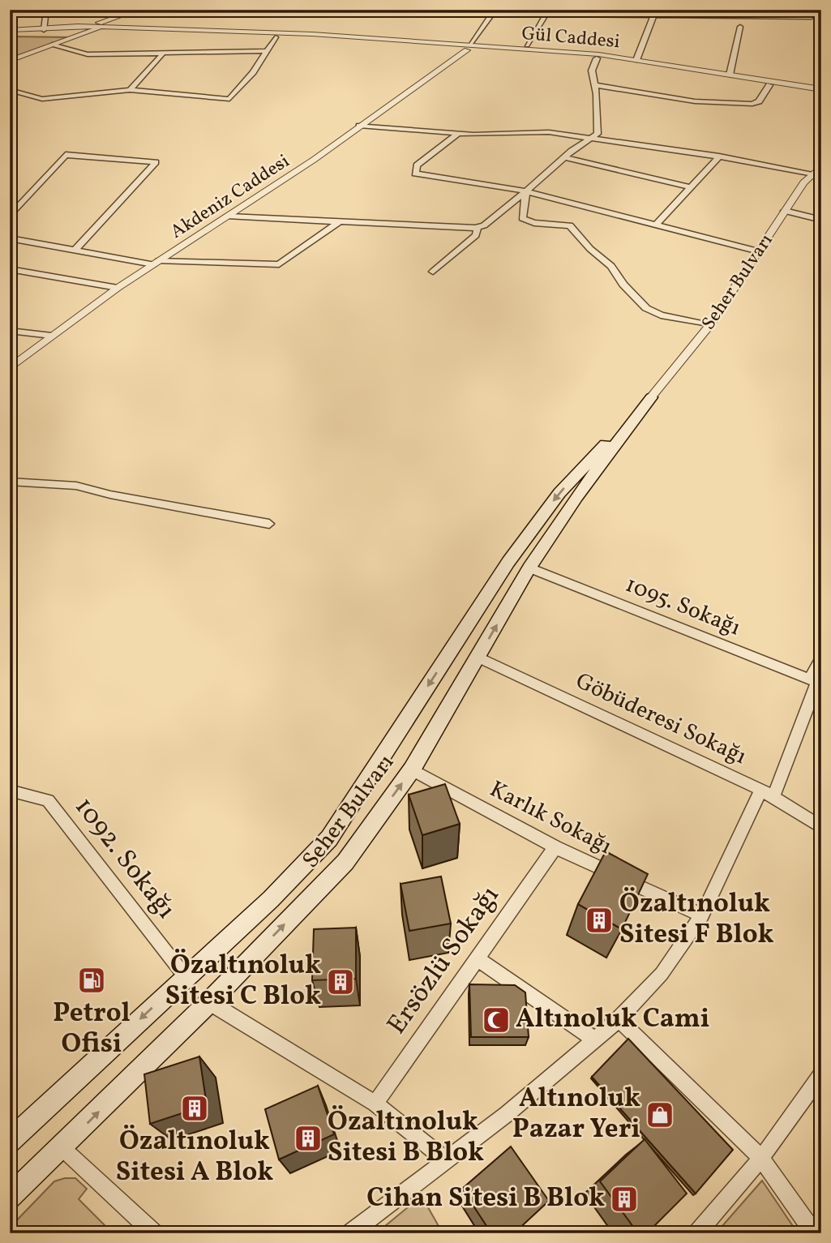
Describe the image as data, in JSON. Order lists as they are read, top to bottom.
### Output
{
  "streets": {
    "main road": ["Seher Bulvarı"],
    "street": [
      "Gül Caddesi",
      "Akdeniz Caddesi",
      "1095. Sokağı",
      "Göbüderesi Sokağı",
      "Karlık Sokağı",
      "1092. Sokağı",
      "Ersözlü Sokağı"
    ]
  },
  "crossings": [
    ["Gül Caddesi", "Akdeniz Caddesi"],
    ["Seher Bulvarı", "1095. Sokağı"],
    ["Seher Bulvarı", "Göbüderesi Sokağı"],
    ["Seher Bulvarı", "Karlık Sokağı"],
    ["Seher Bulvarı", "1092. Sokağı"],
    ["Karlık Sokağı", "Ersözlü Sokağı"]
  ],
  "places": {
    "building": [
      "Özaltınoluk Sitesi F Blok",
      "Özaltınoluk Sitesi C Blok",
      "Özaltınoluk Sitesi A Blok",
      "Özaltınoluk Sitesi B Blok",
      "Cihan Sitesi B Blok"
    ],
    "fuel station": ["Petrol Ofisi"],
    "mosque": ["Altınoluk Cami"],
    "shop": ["Altınoluk Pazar Yeri"]
  }
}
